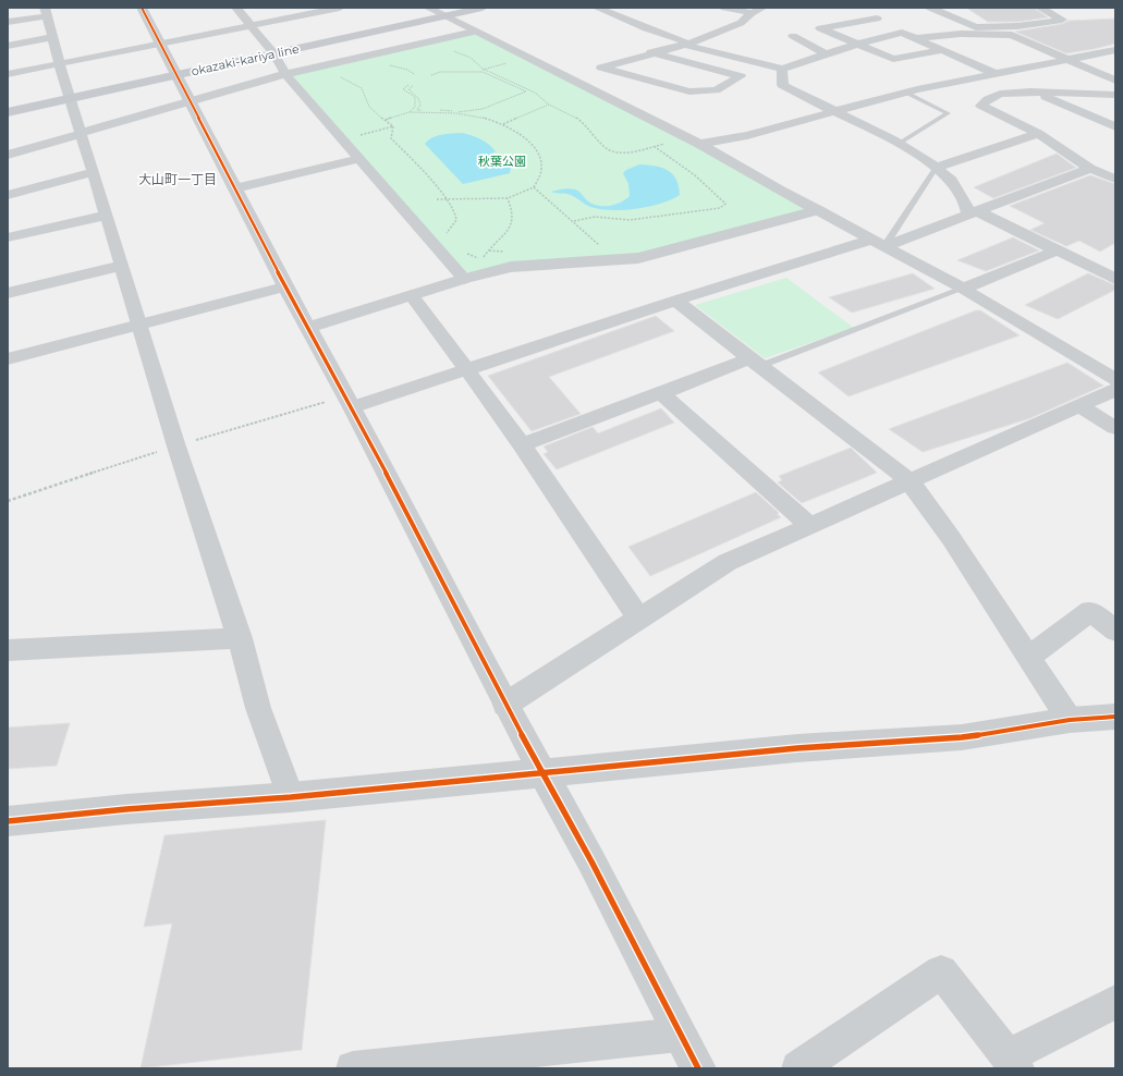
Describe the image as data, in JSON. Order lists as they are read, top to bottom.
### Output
{
  "streets": {
    "main road": ["okazaki-kariya line"]
  },
  "districts": ["大山町一丁目"],
  "parks": ["秋葉公園"]
}
